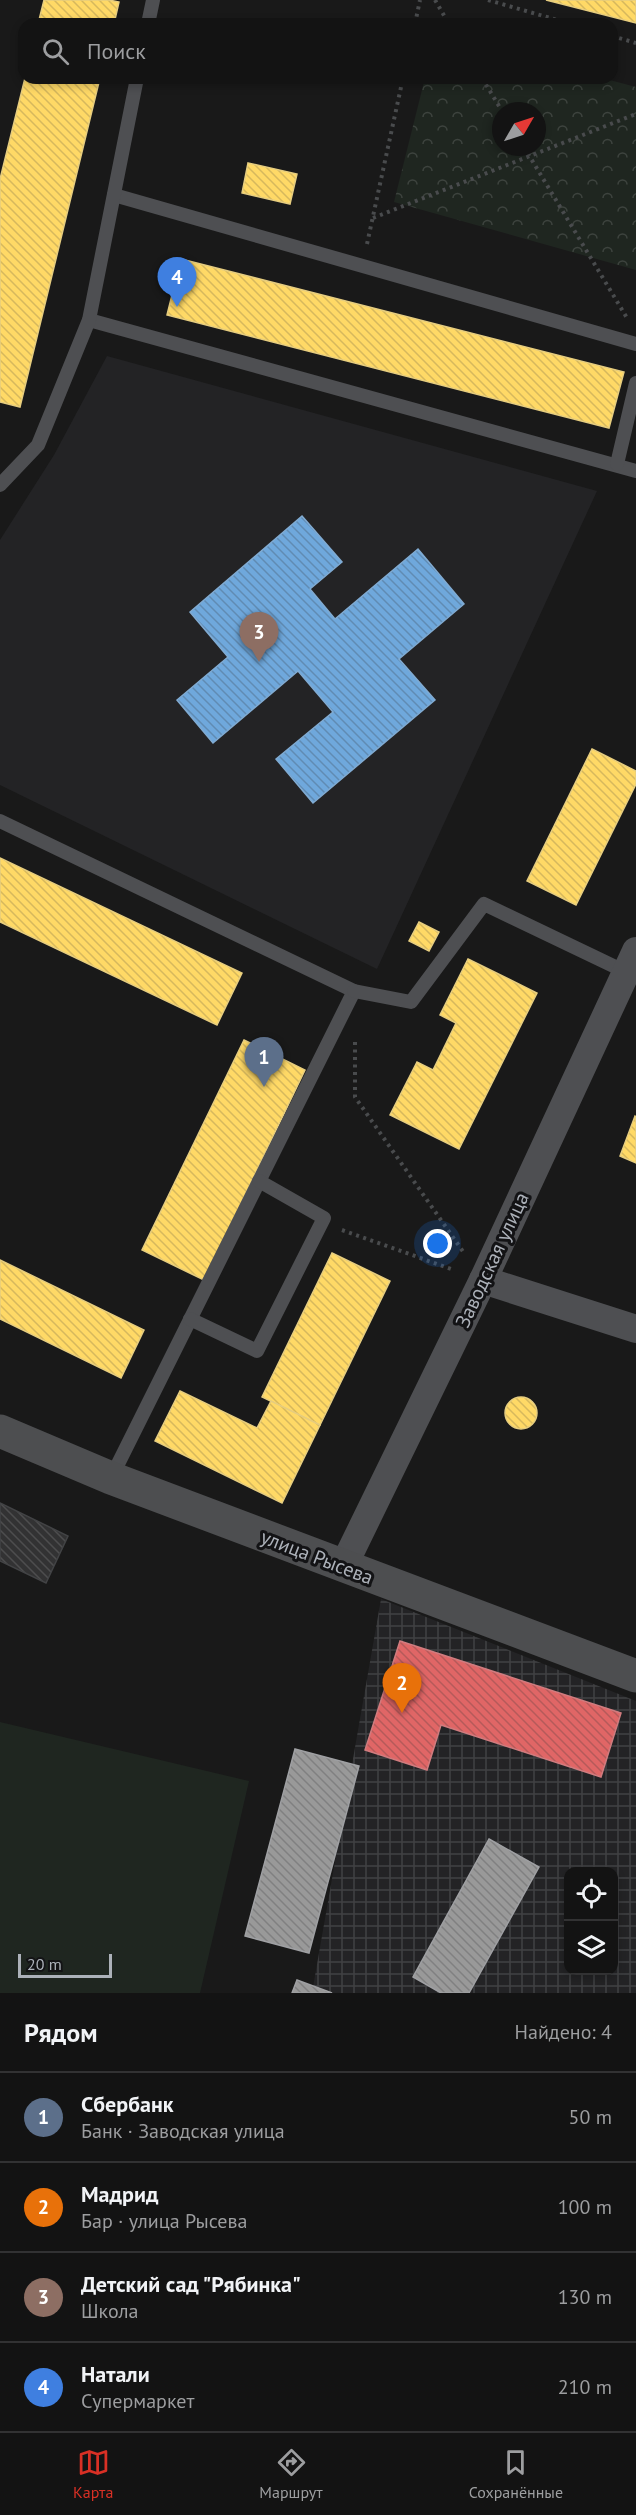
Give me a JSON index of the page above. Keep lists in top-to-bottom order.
{
  "streets": {
    "main road": ["улица Рысева"],
    "street": ["Заводская улица"]
  },
  "crossings": [
    ["Заводская улица", "улица Рысева"]
  ],
  "scale_bar": "20 m",
  "north": "top right",
  "page": {
    "search": "Поиск",
    "pins": [
      "4",
      "3",
      "1",
      "2"
    ],
    "scale": "20 m",
    "heading": ["Рядом", "Найдено: 4"],
    "list": [
      {
        "mark": "1",
        "name": "Сбербанк",
        "note": "Банк · Заводская улица",
        "value": "50 m"
      },
      {
        "mark": "2",
        "name": "Мадрид",
        "note": "Бар · улица Рысева",
        "value": "100 m"
      },
      {
        "mark": "3",
        "name": "Детский сад \"Рябинка\"",
        "note": "Школа",
        "value": "130 m"
      },
      {
        "mark": "4",
        "name": "Натали",
        "note": "Супермаркет",
        "value": "210 m"
      }
    ],
    "nav": ["Карта", "Маршрут", "Сохранённые"]
  }
}
